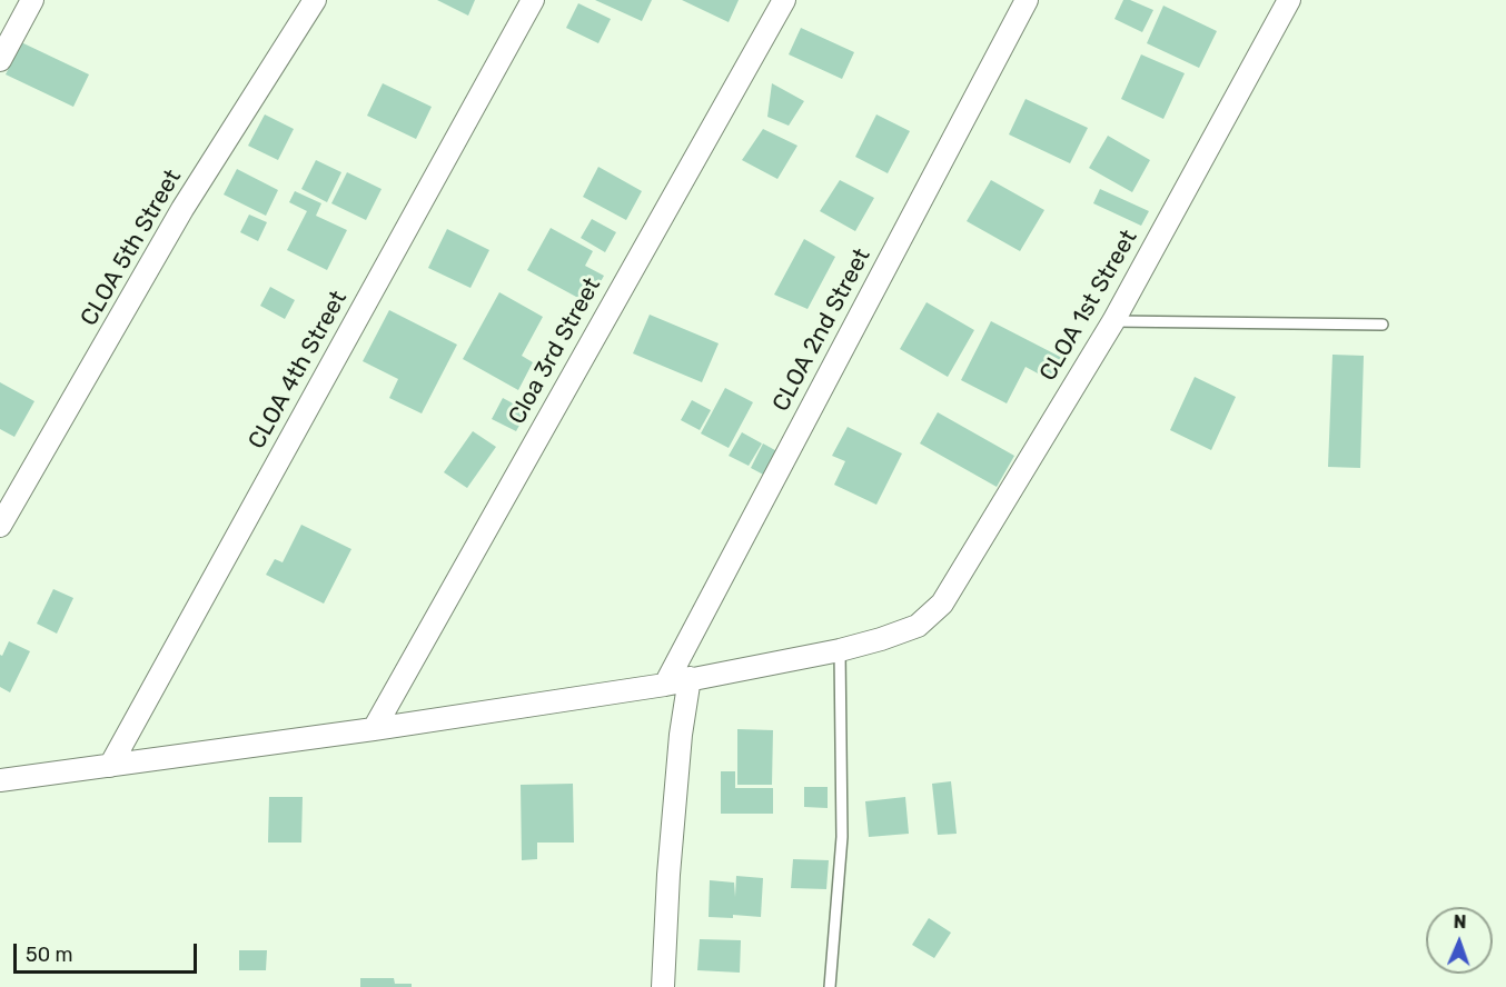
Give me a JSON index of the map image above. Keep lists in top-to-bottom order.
{
  "streets": {
    "street": [
      "CLOA 5th Street",
      "CLOA 1st Street",
      "CLOA 2nd Street",
      "Cloa 3rd Street",
      "CLOA 4th Street"
    ]
  },
  "crossings": [
    ["CLOA 1st Street", "CLOA 2nd Street"],
    ["CLOA 1st Street", "Cloa 3rd Street"],
    ["CLOA 1st Street", "CLOA 4th Street"]
  ],
  "scale_bar": "50 m",
  "north": "top"
}
